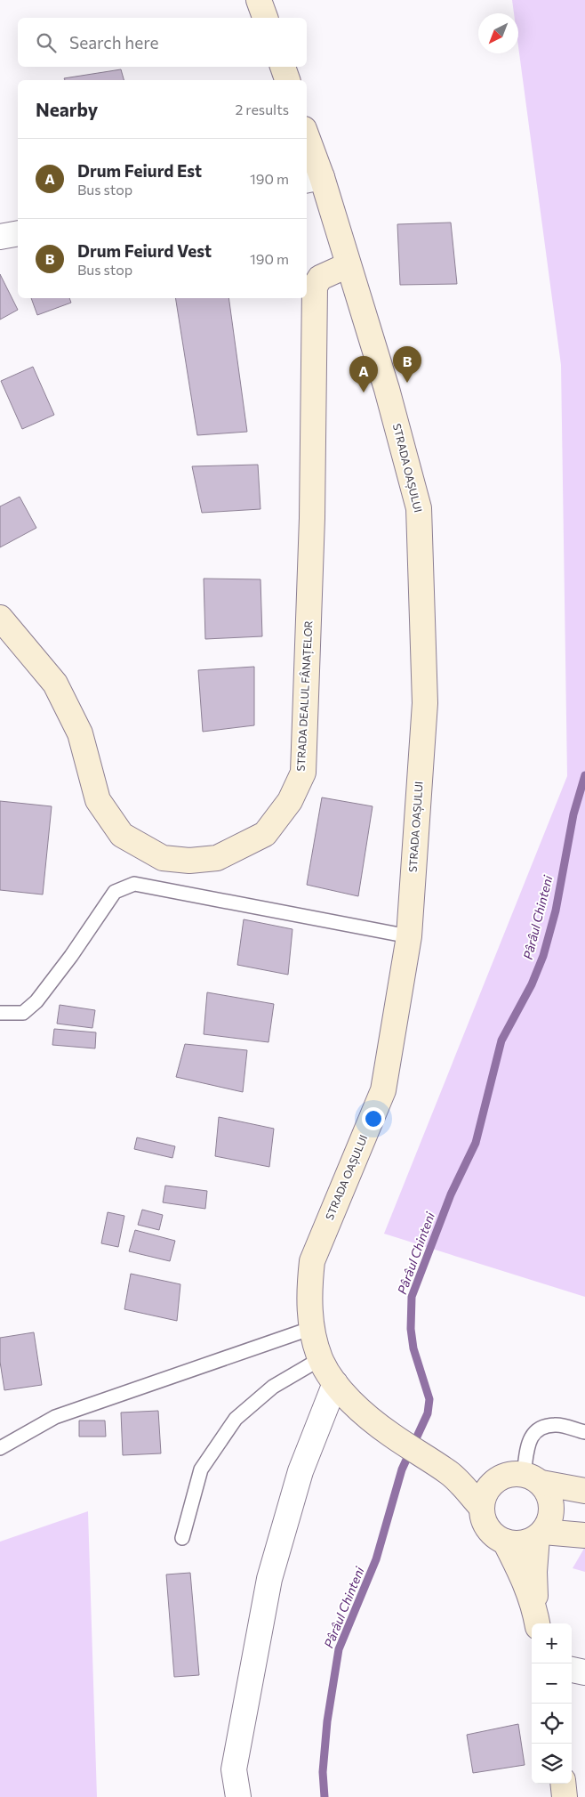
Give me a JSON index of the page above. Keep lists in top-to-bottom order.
{
  "streets": {
    "main road": ["STRADA OAȘULUI", "STRADA DEALUL FÂNAȚELOR"]
  },
  "crossings": [
    ["STRADA OAȘULUI", "STRADA DEALUL FÂNAȚELOR"]
  ],
  "water": ["Pârâul Chinteni"],
  "north": "bottom left",
  "page": {
    "search": "Search here",
    "heading": ["Nearby", "2 results"],
    "list": [
      {
        "mark": "A",
        "name": "Drum Feiurd Est",
        "note": "Bus stop",
        "value": "190 m"
      },
      {
        "mark": "B",
        "name": "Drum Feiurd Vest",
        "note": "Bus stop",
        "value": "190 m"
      }
    ],
    "pins": ["B", "A"],
    "map_buttons": ["+", "−"]
  }
}
